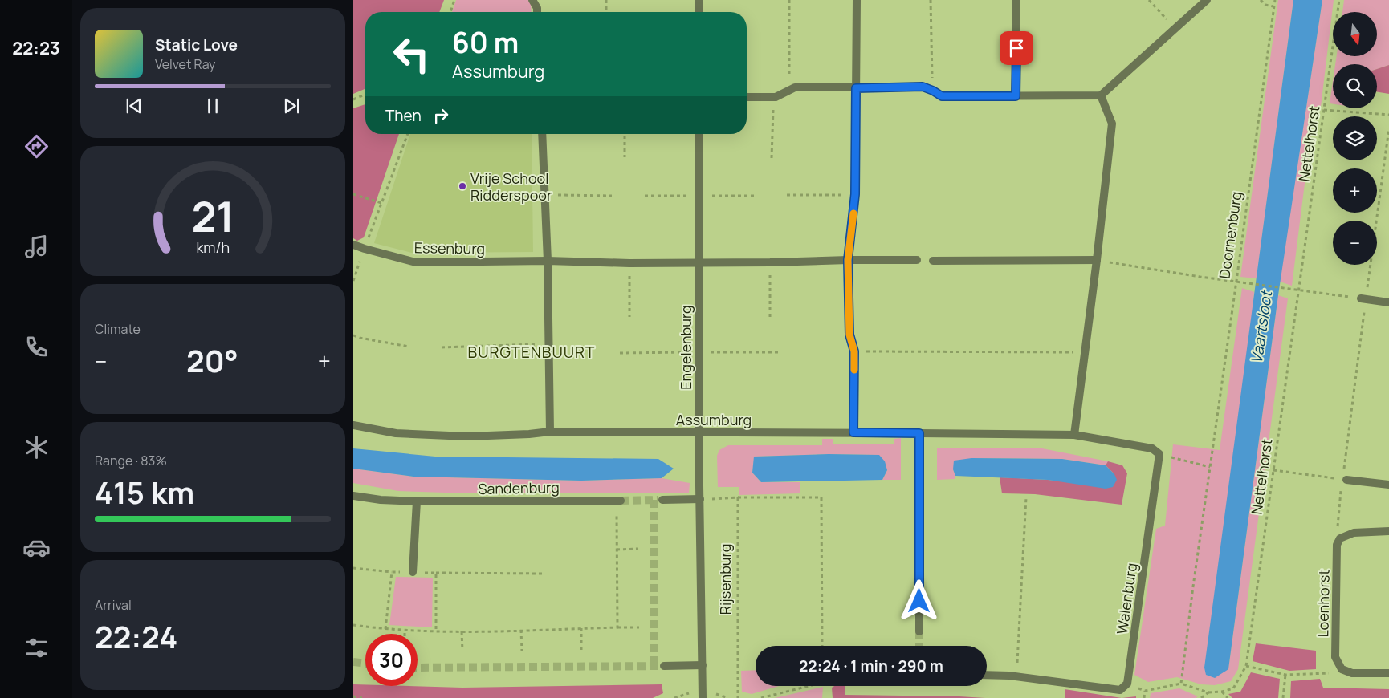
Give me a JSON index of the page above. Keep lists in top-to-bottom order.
{
  "streets": {
    "street": [
      "Essenburg",
      "Engelenburg",
      "Assumburg",
      "Sandenburg",
      "Rijsenburg",
      "Walenburg",
      "Loenhorst"
    ],
    "path": ["Nettelhorst", "Doornenburg"]
  },
  "crossings": [
    ["Nettelhorst", "Doornenburg"],
    ["Engelenburg", "Assumburg"],
    ["Engelenburg", "Rijsenburg"],
    ["Assumburg", "Rijsenburg"]
  ],
  "districts": ["BURGTENBUURT"],
  "water": ["Vaartsloot"],
  "places": ["Vrije School Ridderspoor"],
  "north": "bottom",
  "page": {
    "tabs": "22:23",
    "map_buttons": ["+", "−"],
    "turn": ["60 m", "Assumburg"],
    "song": ["Static Love", "Velvet Ray"],
    "then": "Then",
    "tile": [
      "Climate",
      ["Range · 83%", "415 km"],
      ["Arrival", "22:24"]
    ],
    "heat": ["−", "20°", "+"],
    "limit": "30",
    "trip": "22:24 · 1 min · 290 m",
    "gauge": ["21", "km/h"]
  }
}
